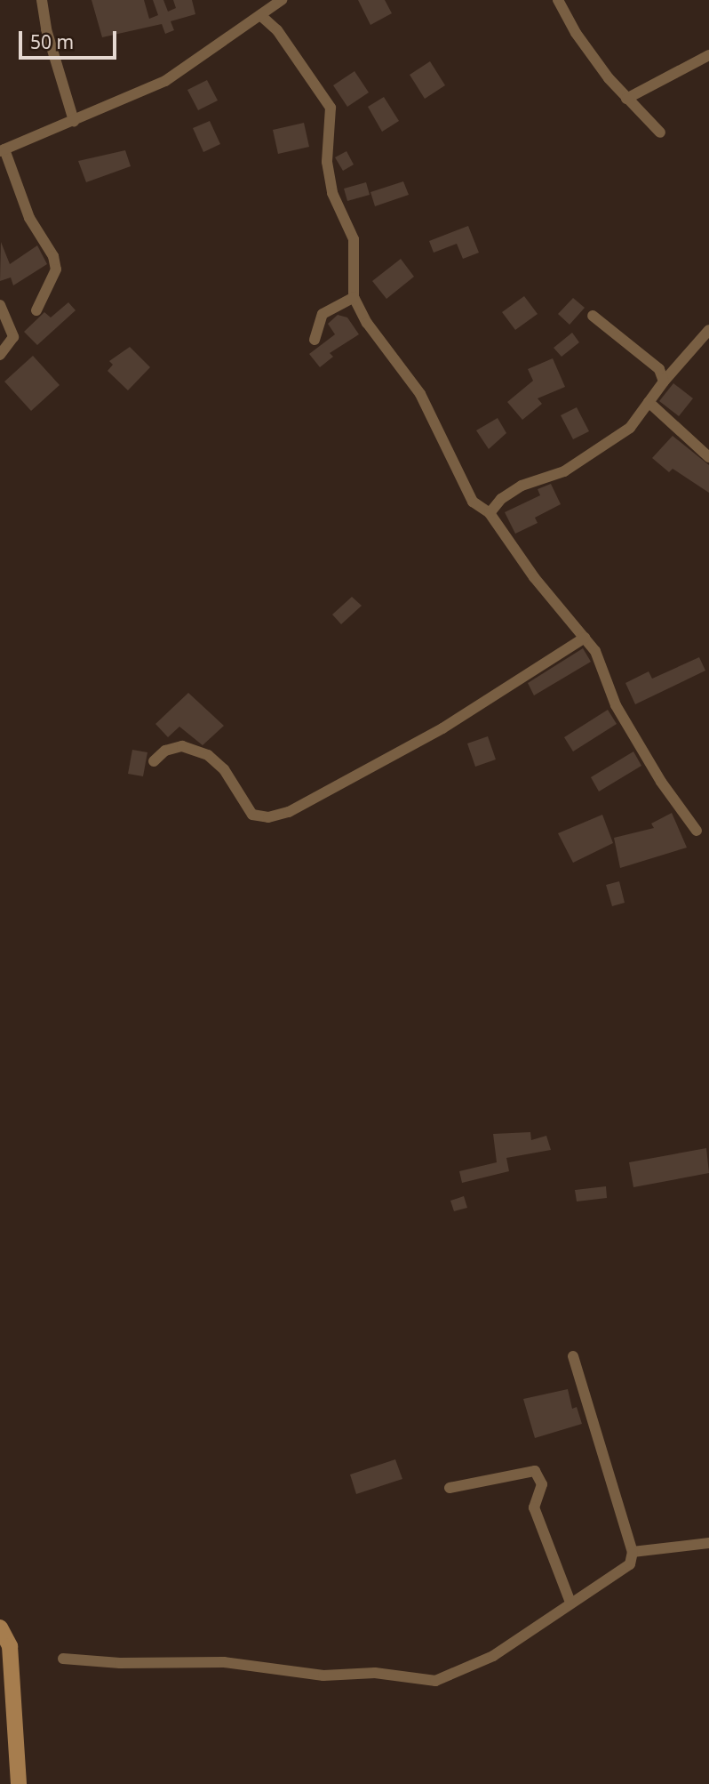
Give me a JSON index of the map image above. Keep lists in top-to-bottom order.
{
  "scale_bar": "50 m"
}
